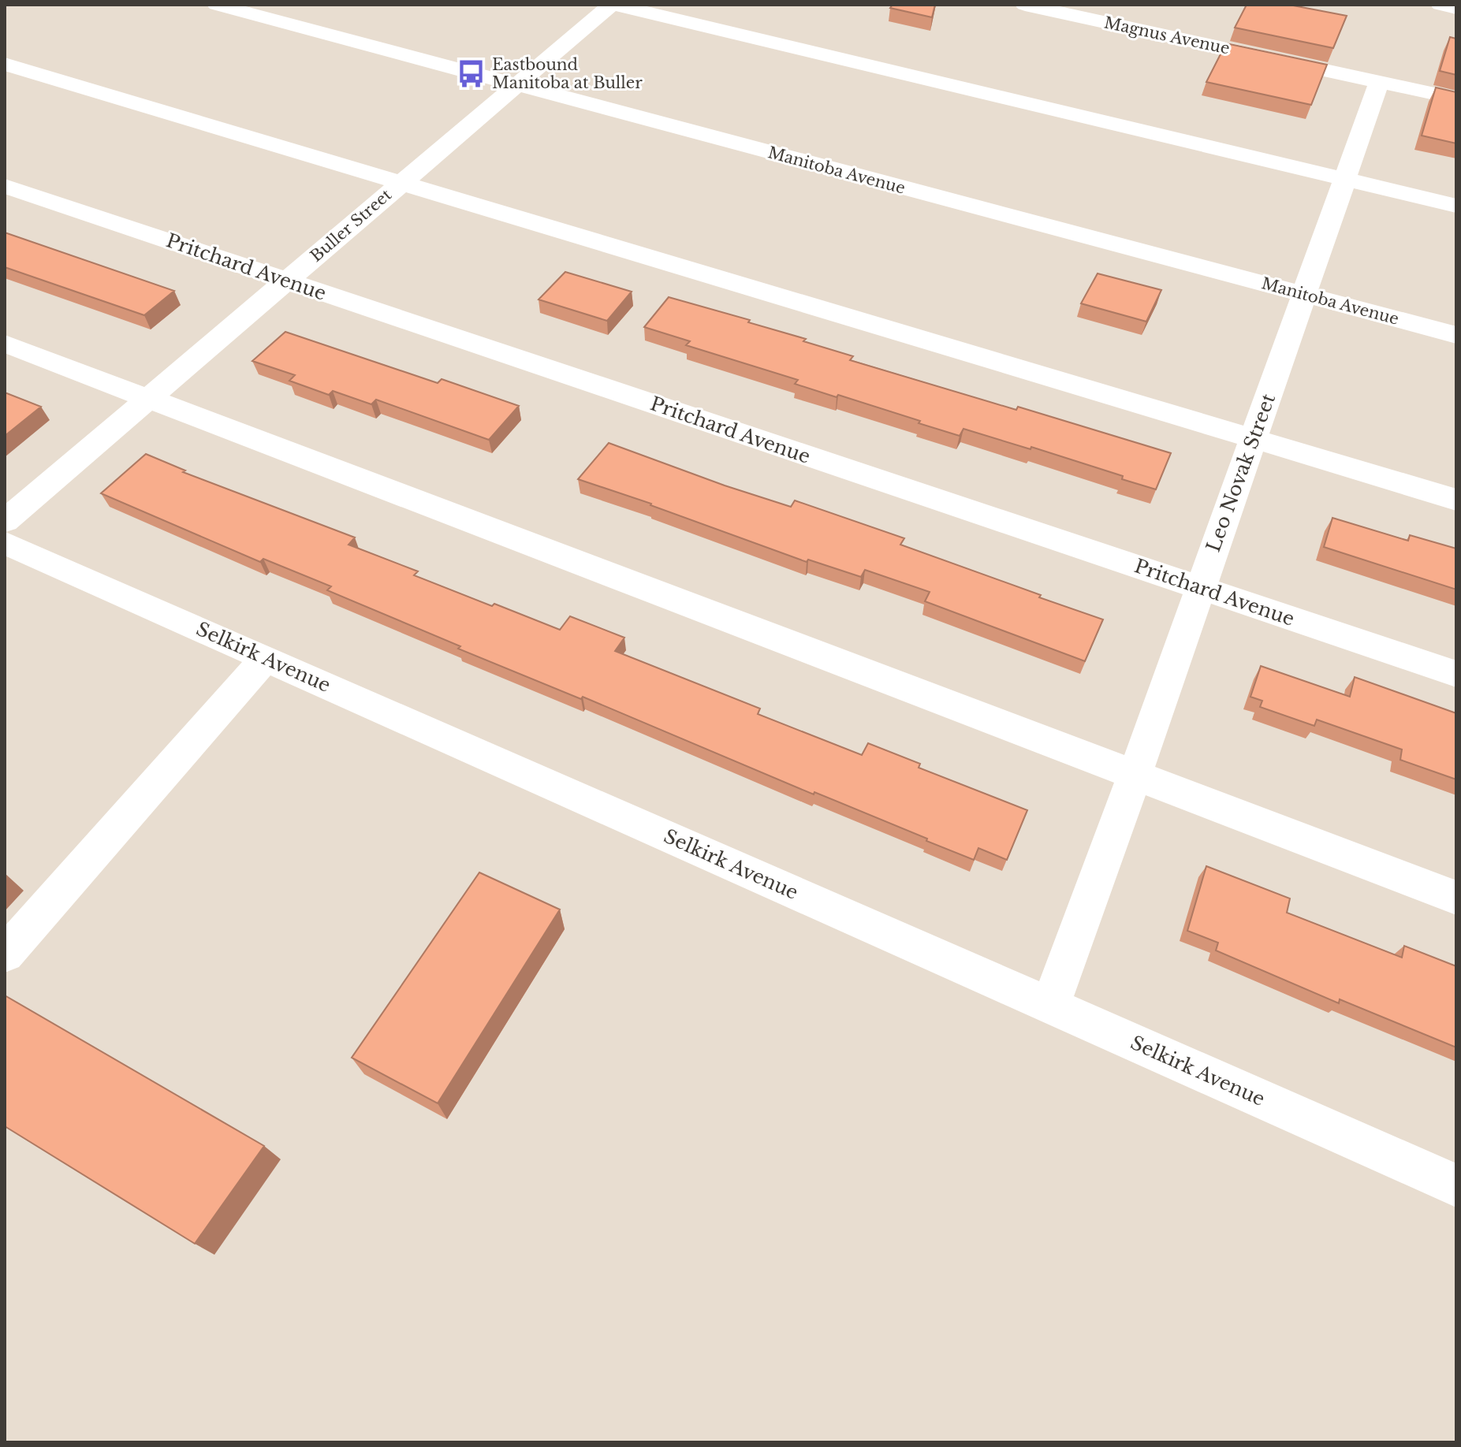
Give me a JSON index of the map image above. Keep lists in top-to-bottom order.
{
  "streets": {
    "street": [
      "Magnus Avenue",
      "Manitoba Avenue",
      "Buller Street",
      "Pritchard Avenue",
      "Leo Novak Street",
      "Selkirk Avenue"
    ]
  },
  "crossings": [
    ["Magnus Avenue", "Leo Novak Street"],
    ["Manitoba Avenue", "Buller Street"],
    ["Manitoba Avenue", "Leo Novak Street"],
    ["Buller Street", "Pritchard Avenue"],
    ["Pritchard Avenue", "Leo Novak Street"],
    ["Leo Novak Street", "Selkirk Avenue"]
  ],
  "places": {
    "bus stop": ["Eastbound Manitoba at Buller"]
  }
}
